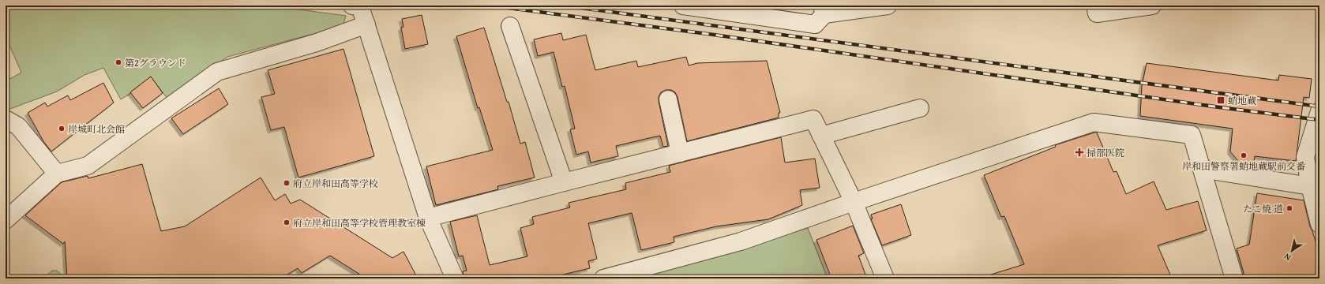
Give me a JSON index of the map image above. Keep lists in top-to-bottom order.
{
  "places": {
    "other": [
      "第2グラウンド",
      "岸城町北会館",
      "岸和田警察署蛸地蔵駅前交番",
      "府立岸和田高等学校",
      "たこ焼 道",
      "府立岸和田高等学校管理教室棟"
    ],
    "transit": ["蛸地蔵"],
    "health": ["掃部医院"]
  },
  "north": "bottom left"
}
